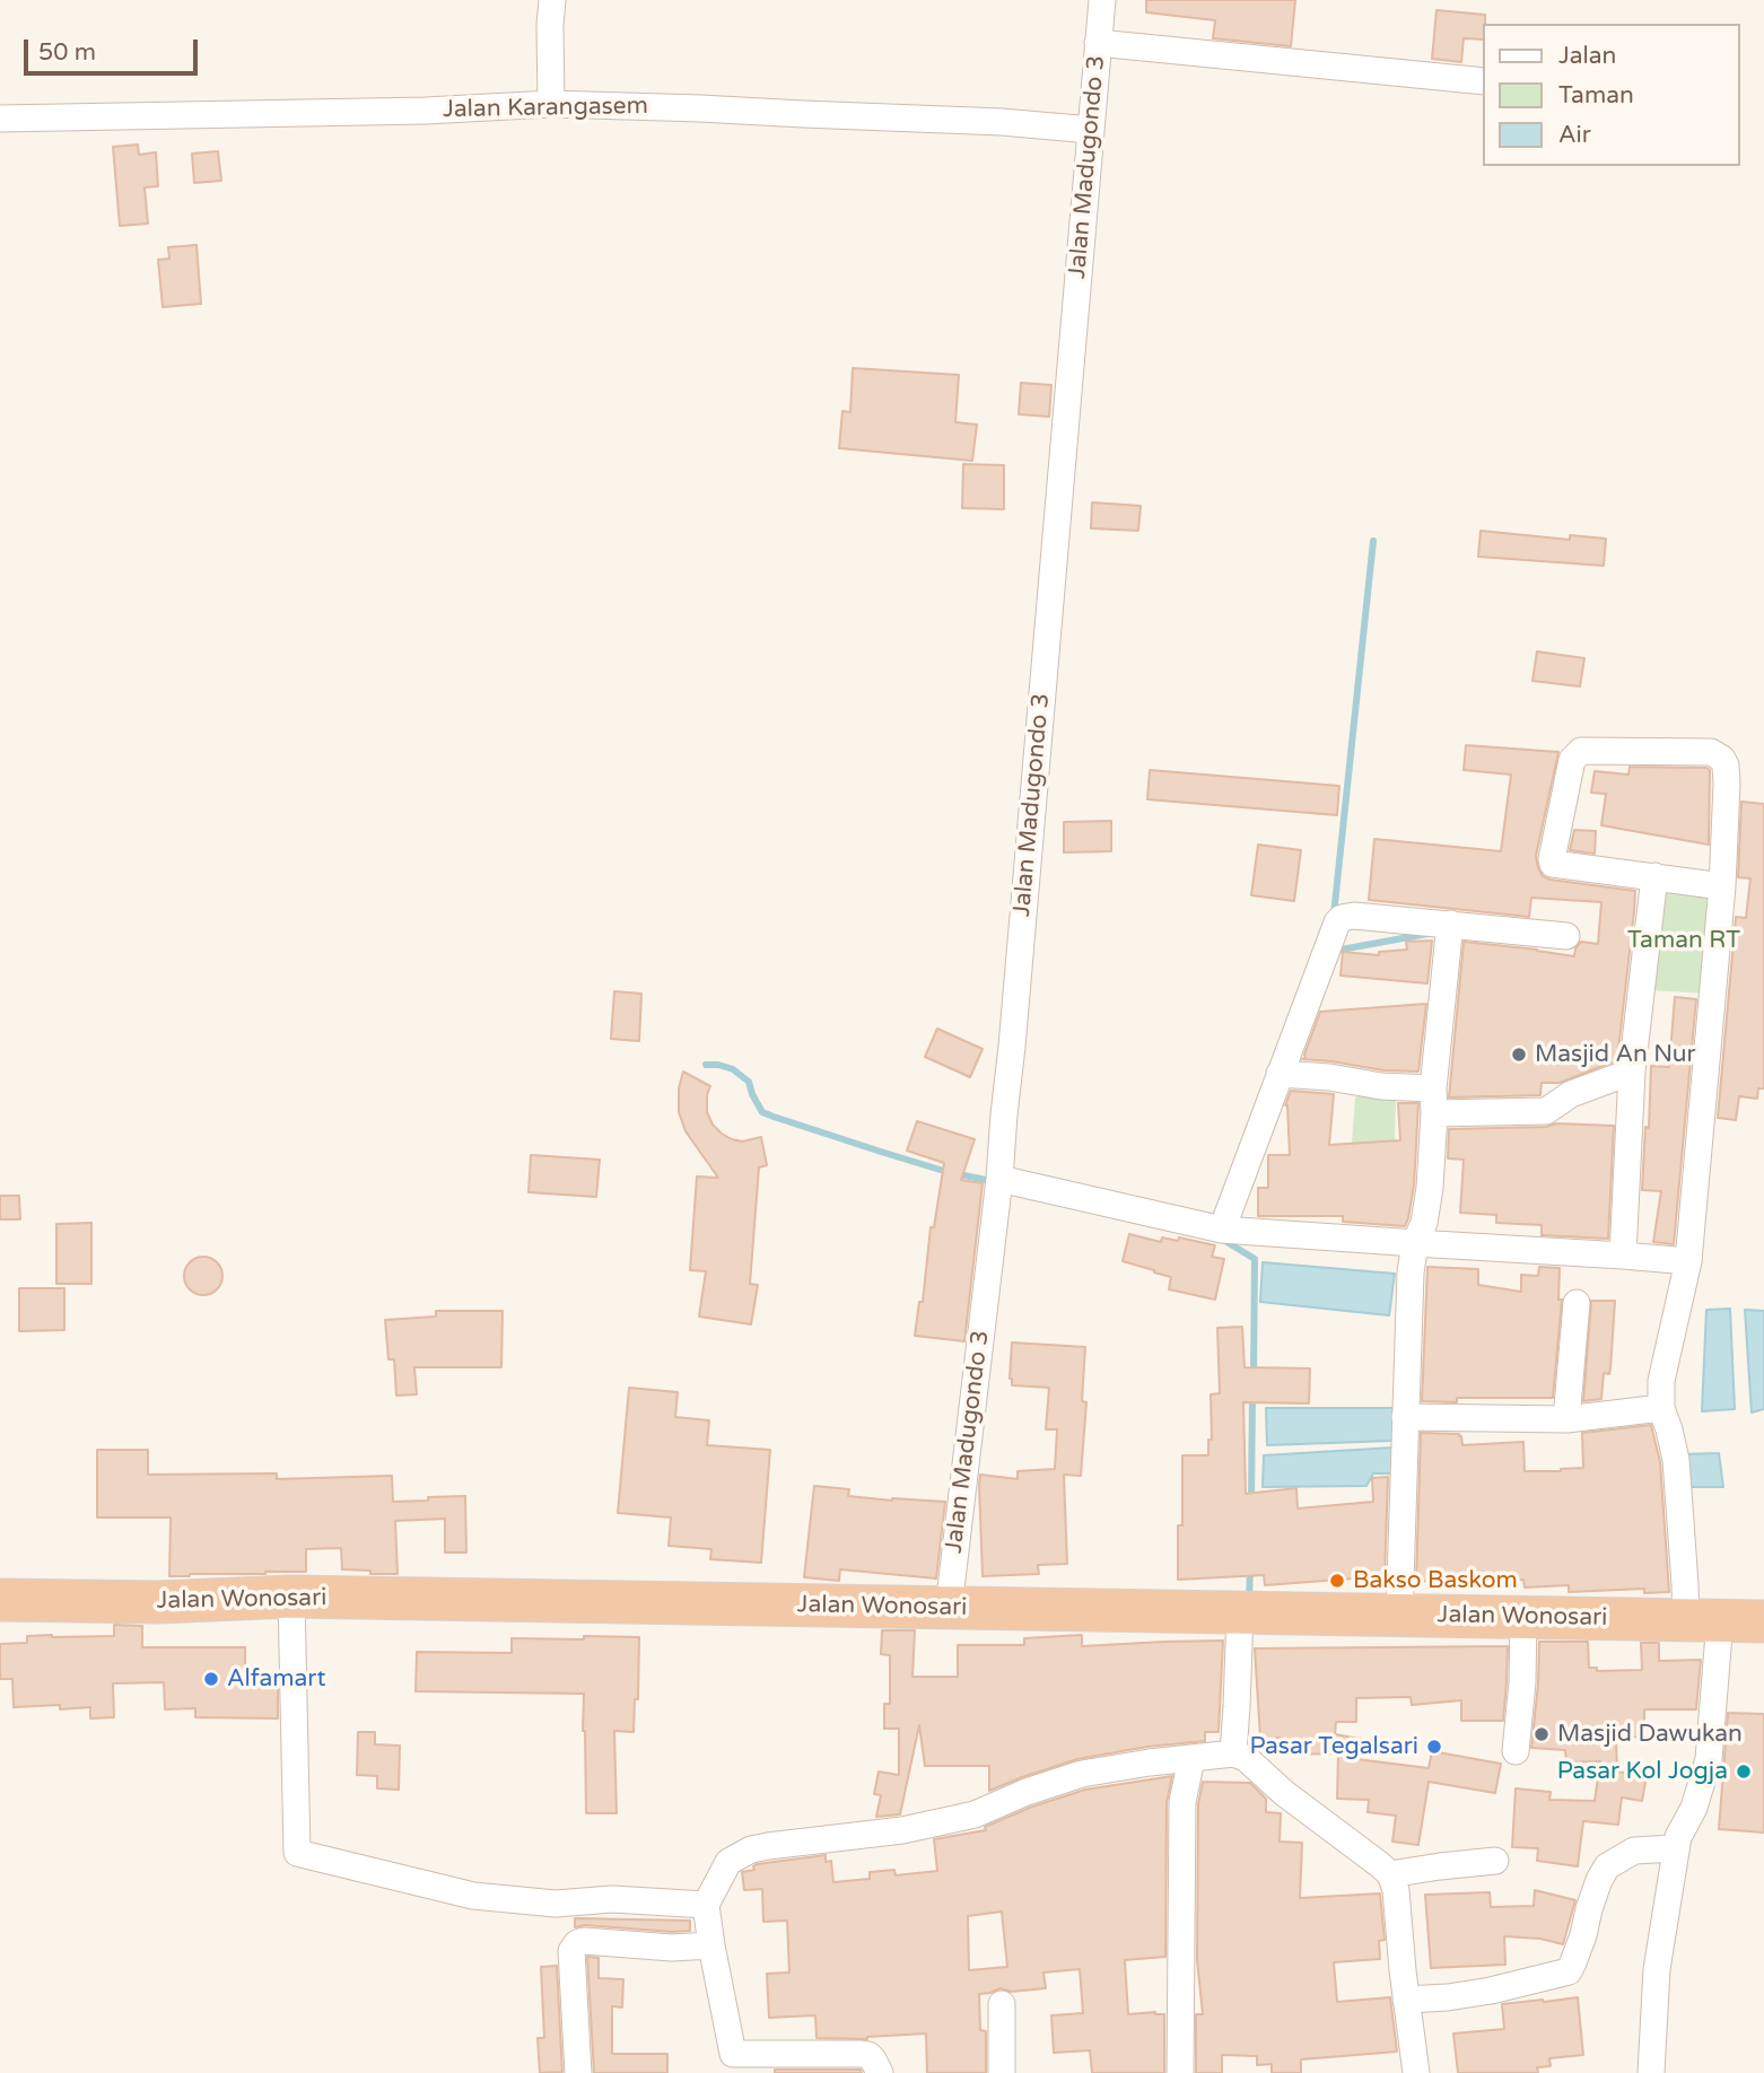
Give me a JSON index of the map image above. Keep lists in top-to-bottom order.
{
  "streets": {
    "highway": ["Jalan Wonosari"],
    "street": ["Jalan Karangasem", "Jalan Madugondo 3"]
  },
  "crossings": [
    ["Jalan Karangasem", "Jalan Madugondo 3"],
    ["Jalan Madugondo 3", "Jalan Wonosari"]
  ],
  "parks": ["Taman RT"],
  "places": [
    "Masjid An Nur",
    "Bakso Baskom",
    "Alfamart",
    "Masjid Dawukan",
    "Pasar Tegalsari",
    "Pasar Kol Jogja"
  ],
  "legend": ["Jalan", "Taman", "Air"],
  "scale_bar": "50 m"
}
